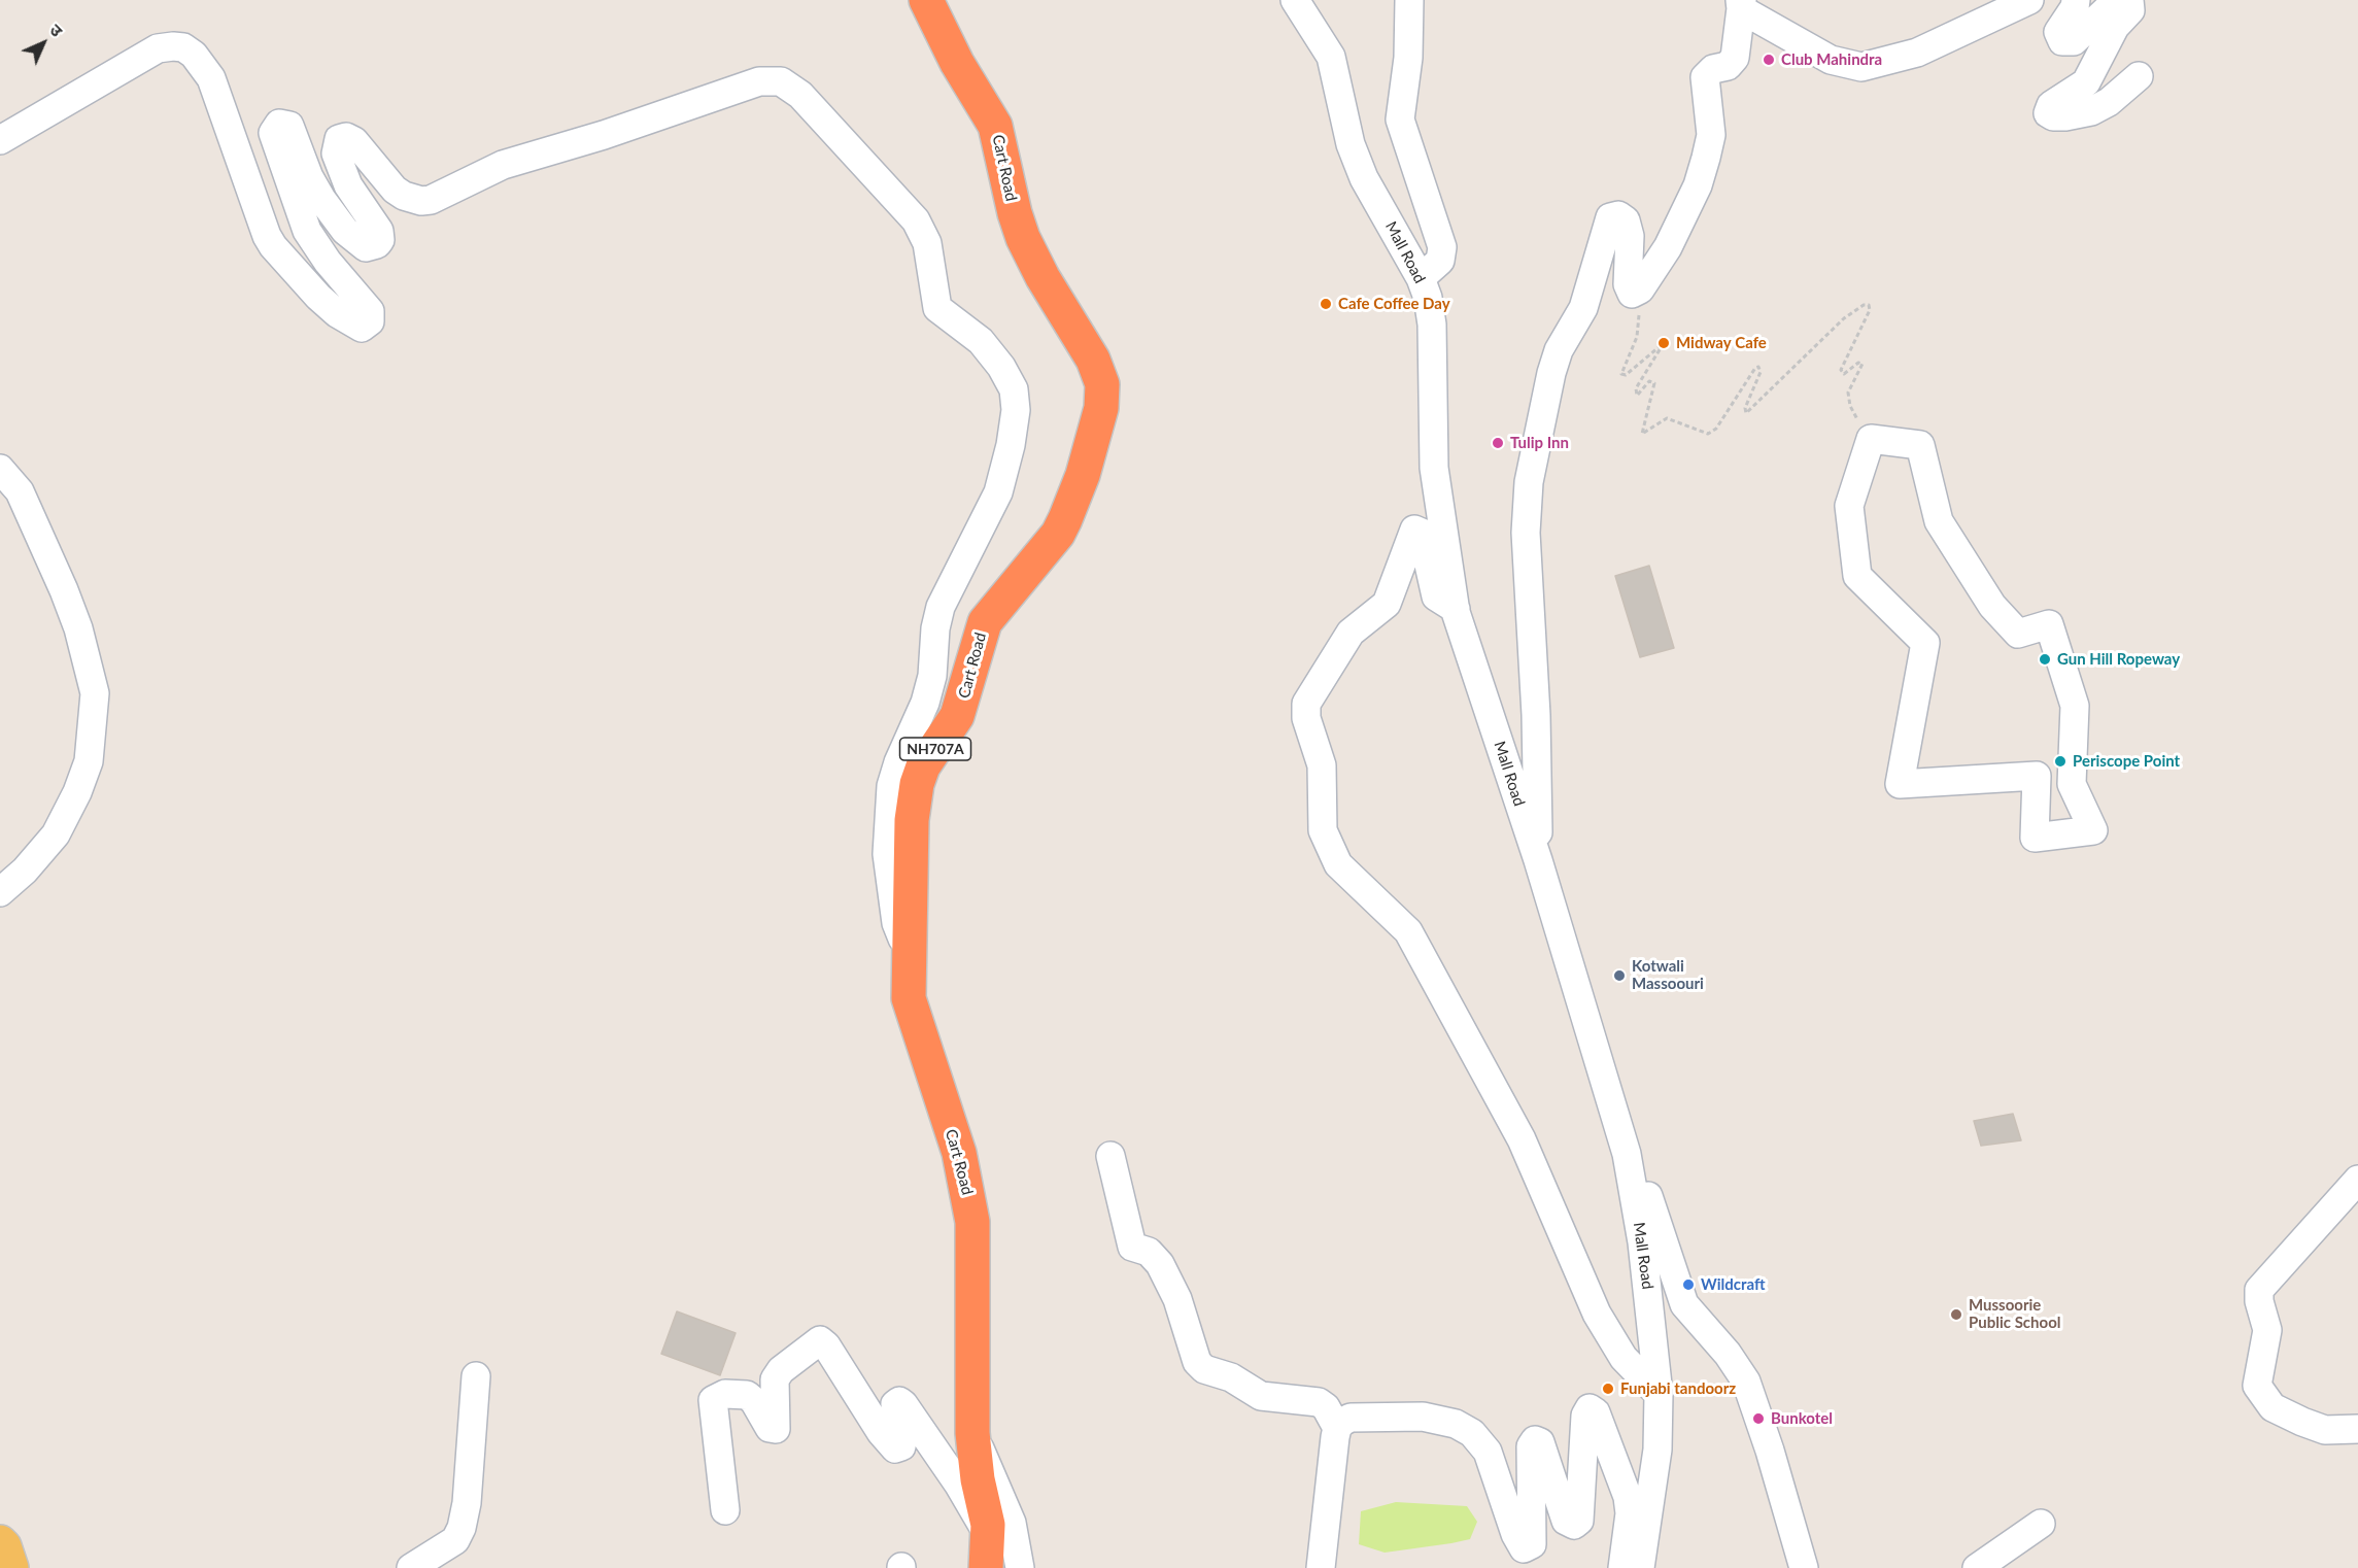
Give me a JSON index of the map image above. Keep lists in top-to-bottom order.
{
  "streets": {
    "highway": ["Cart Road", "NH707A"],
    "street": ["Mall Road"]
  },
  "places": [
    "Club Mahindra",
    "Cafe Coffee Day",
    "Midway Cafe",
    "Tulip Inn",
    "Gun Hill Ropeway",
    "Periscope Point",
    "Kotwali Massoouri",
    "Wildcraft",
    "Mussoorie Public School",
    "Funjabi tandoorz",
    "Bunkotel"
  ],
  "north": "top right"
}
